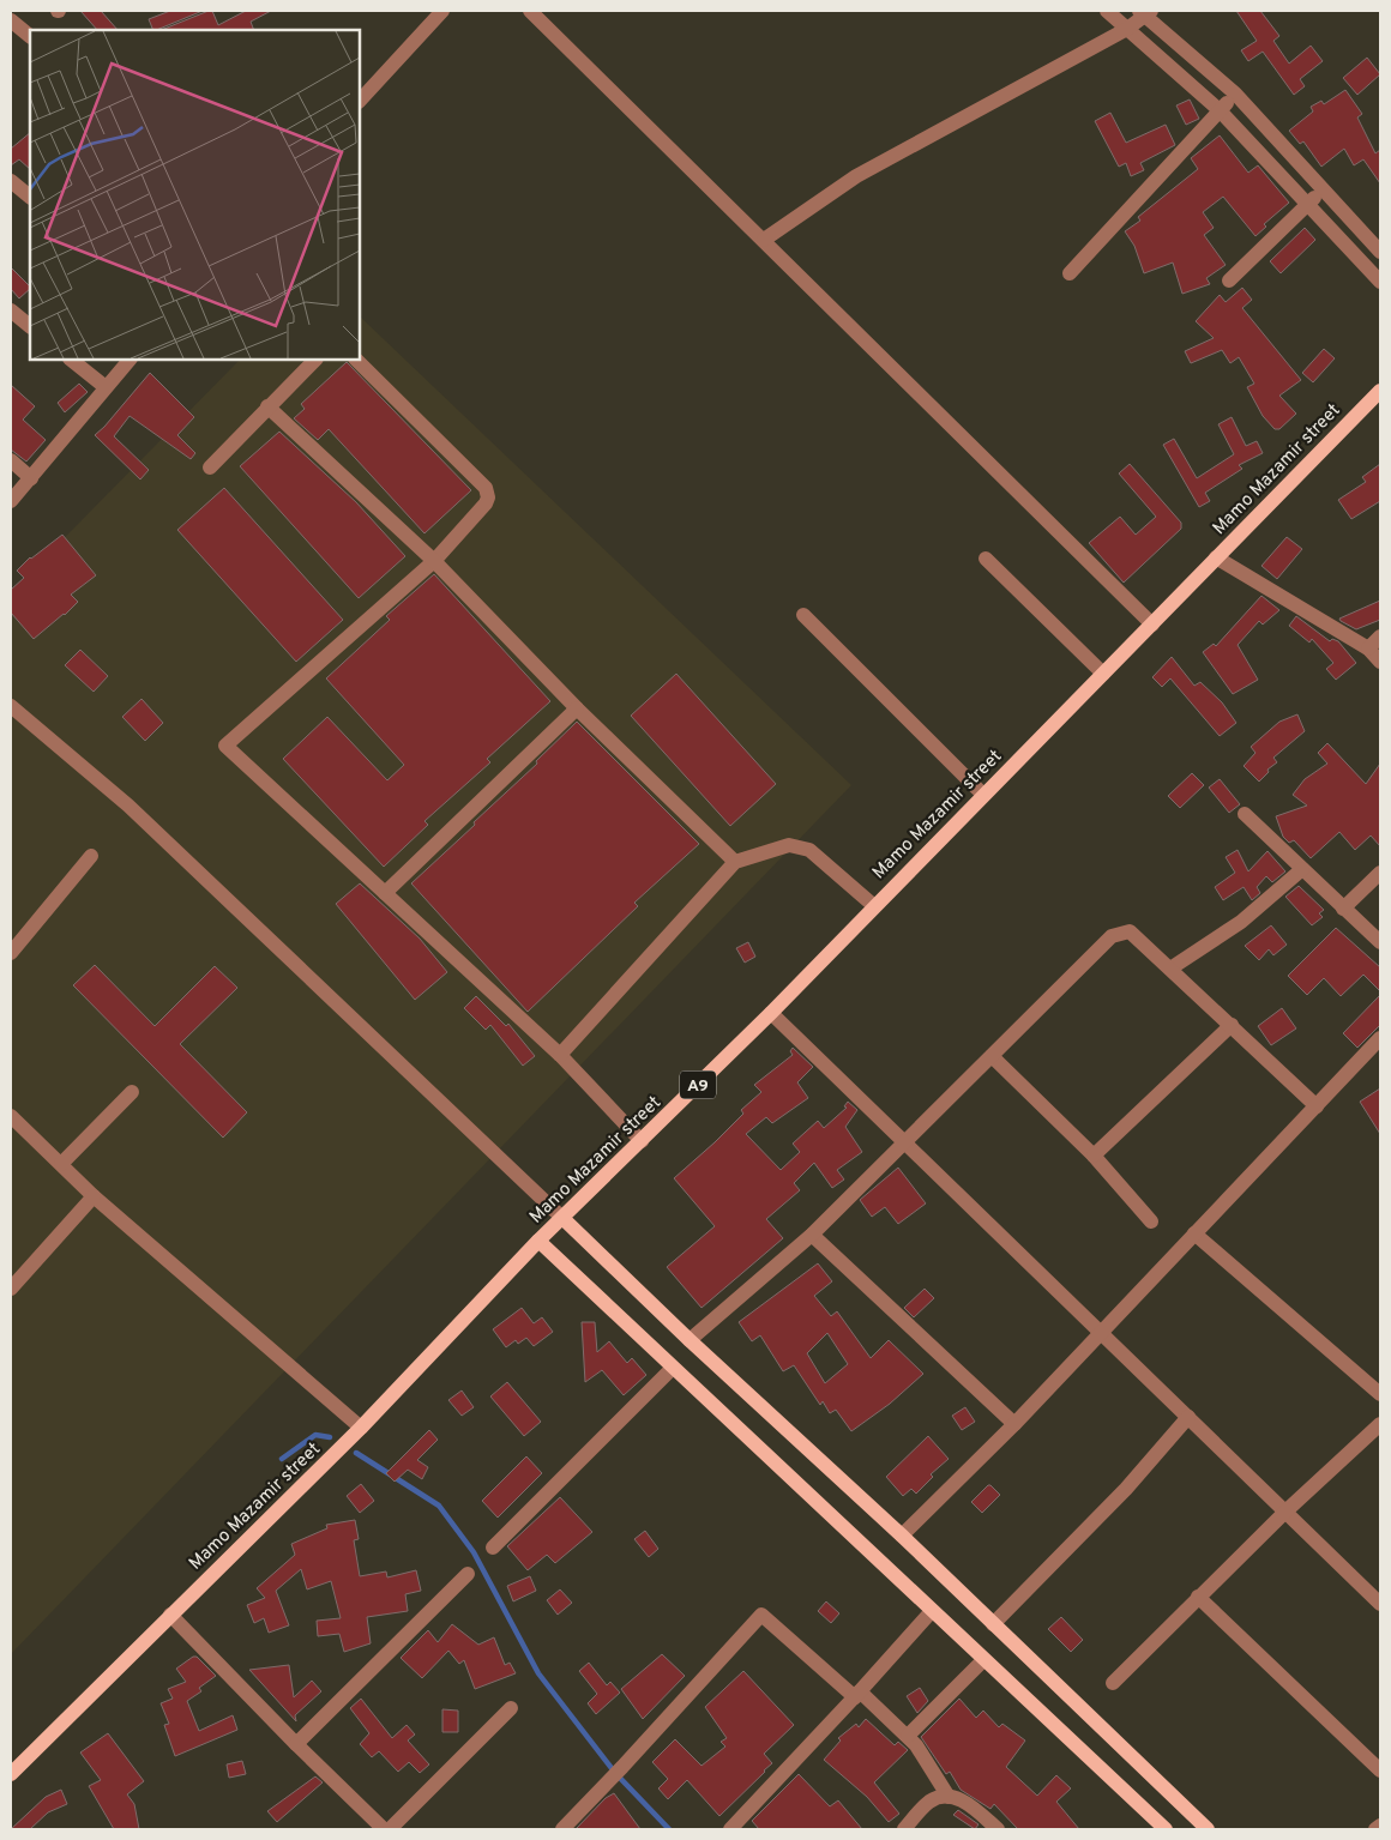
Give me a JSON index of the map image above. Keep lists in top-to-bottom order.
{
  "streets": {
    "main road": ["Mamo Mazamir street", "A9"]
  }
}
